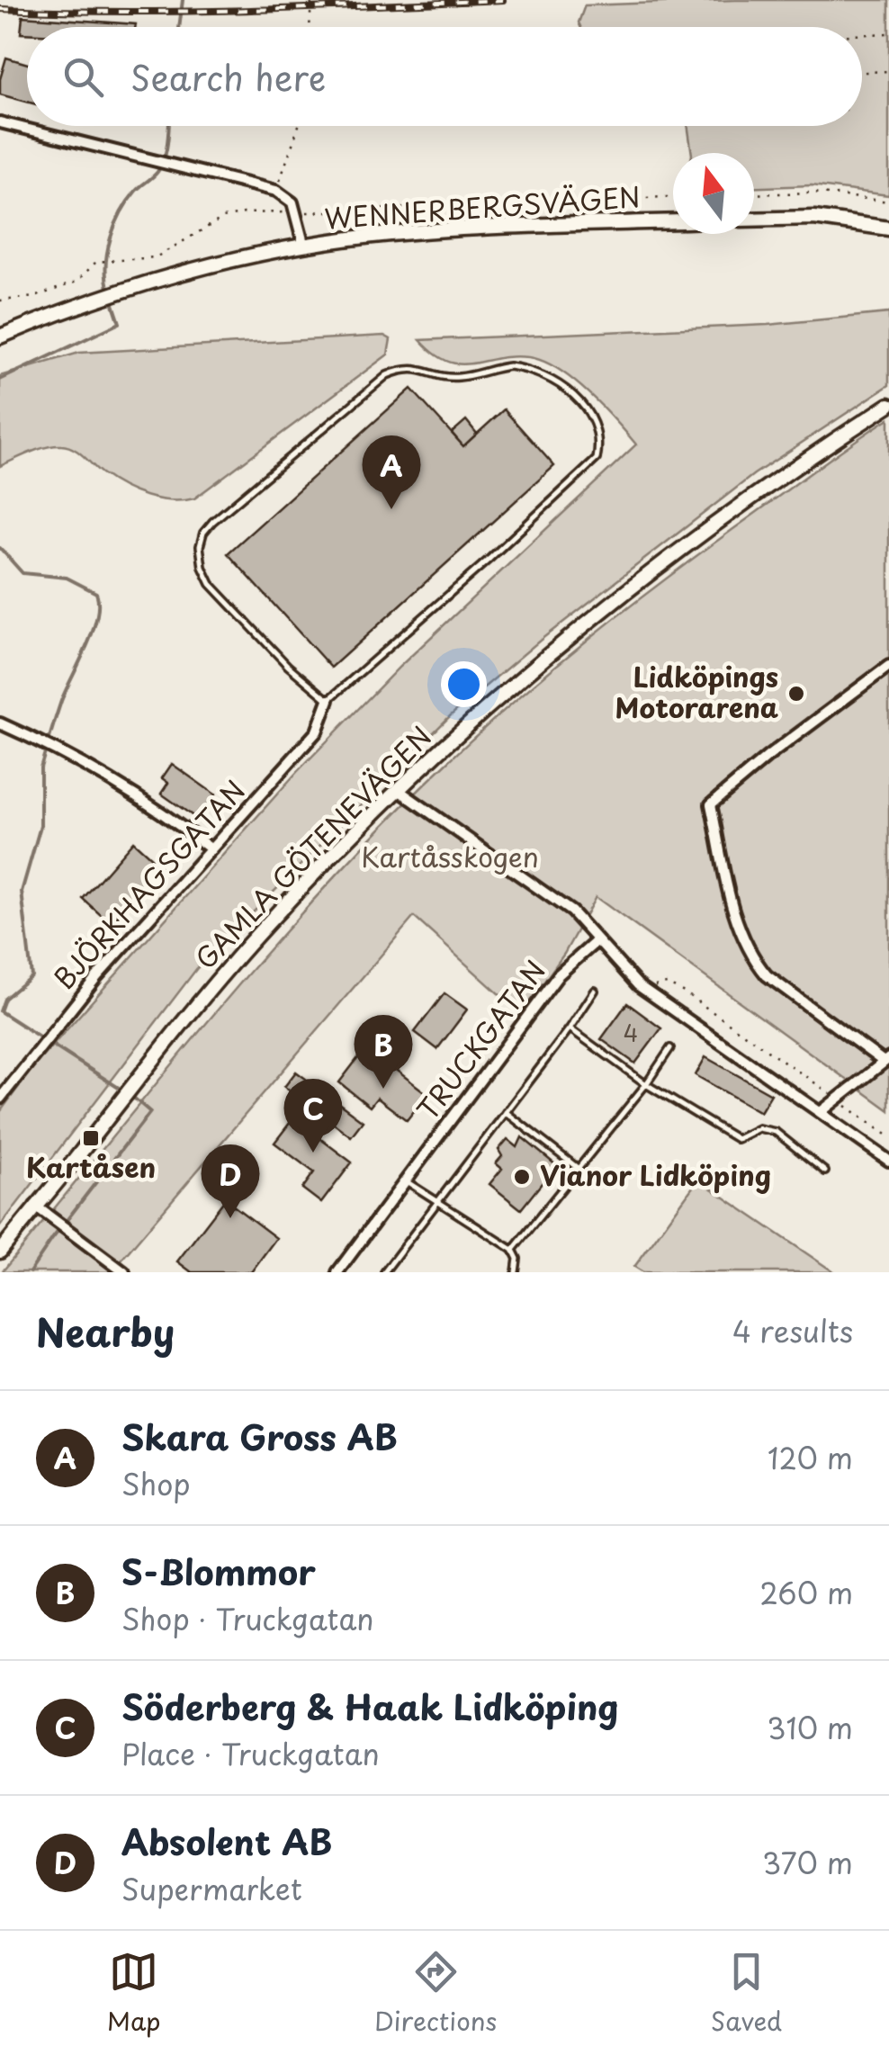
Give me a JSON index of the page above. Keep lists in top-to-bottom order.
{
  "streets": {
    "street": [
      "WENNERBERGSVÄGEN",
      "GAMLA GÖTENEVÄGEN",
      "BJÖRKHAGSGATAN",
      "TRUCKGATAN"
    ]
  },
  "parks": ["Kartåsskogen"],
  "places": {
    "other": ["Lidköpings Motorarena", "Vianor Lidköping"],
    "transit": ["Kartåsen"]
  },
  "house_numbers": ["4"],
  "north": "top",
  "page": {
    "search": "Search here",
    "pins": [
      "A",
      "B",
      "C",
      "D"
    ],
    "heading": ["Nearby", "4 results"],
    "list": [
      {
        "mark": "A",
        "name": "Skara Gross AB",
        "note": "Shop",
        "value": "120 m"
      },
      {
        "mark": "B",
        "name": "S-Blommor",
        "note": "Shop · Truckgatan",
        "value": "260 m"
      },
      {
        "mark": "C",
        "name": "Söderberg & Haak Lidköping",
        "note": "Place · Truckgatan",
        "value": "310 m"
      },
      {
        "mark": "D",
        "name": "Absolent AB",
        "note": "Supermarket",
        "value": "370 m"
      }
    ],
    "nav": ["Map", "Directions", "Saved"]
  }
}
